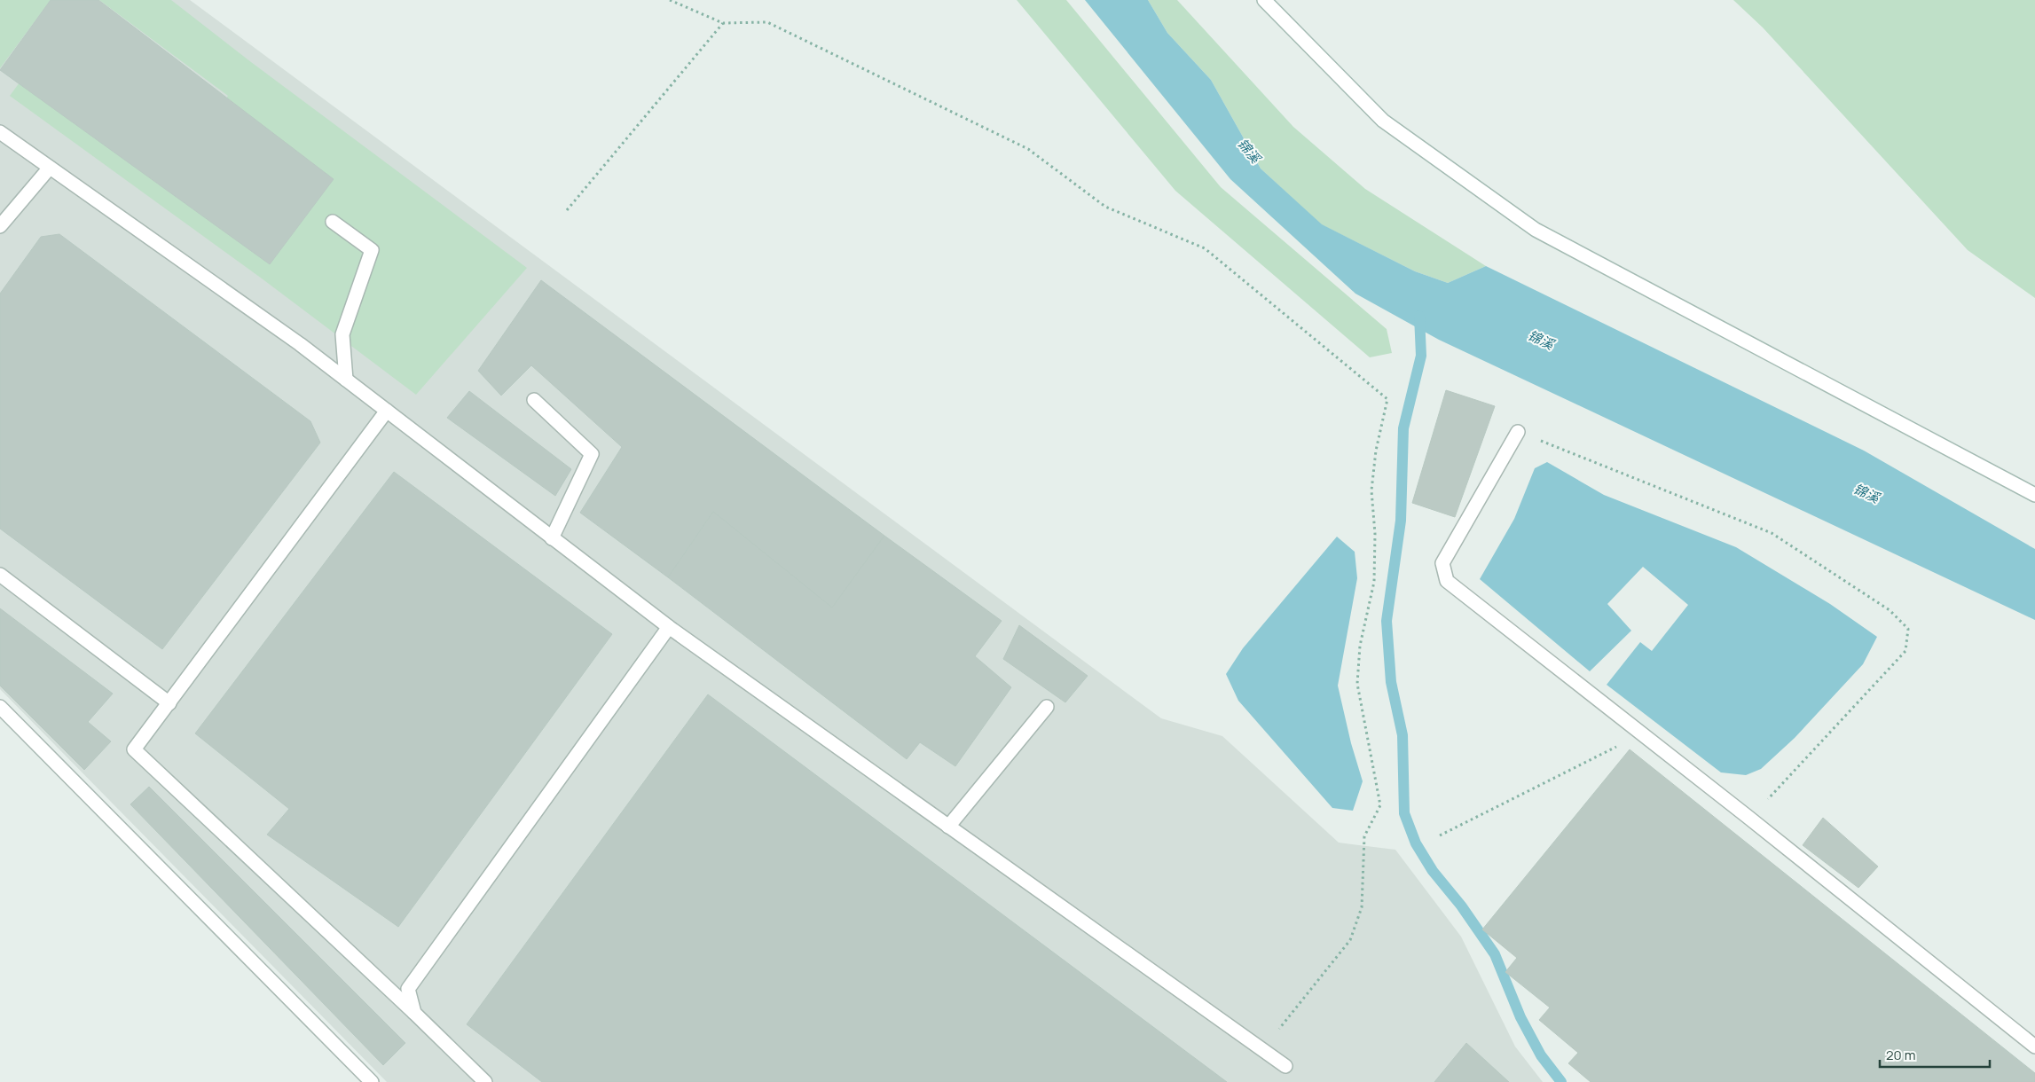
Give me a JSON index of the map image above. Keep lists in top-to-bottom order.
{
  "water": ["锦溪"],
  "scale_bar": "20 m"
}
